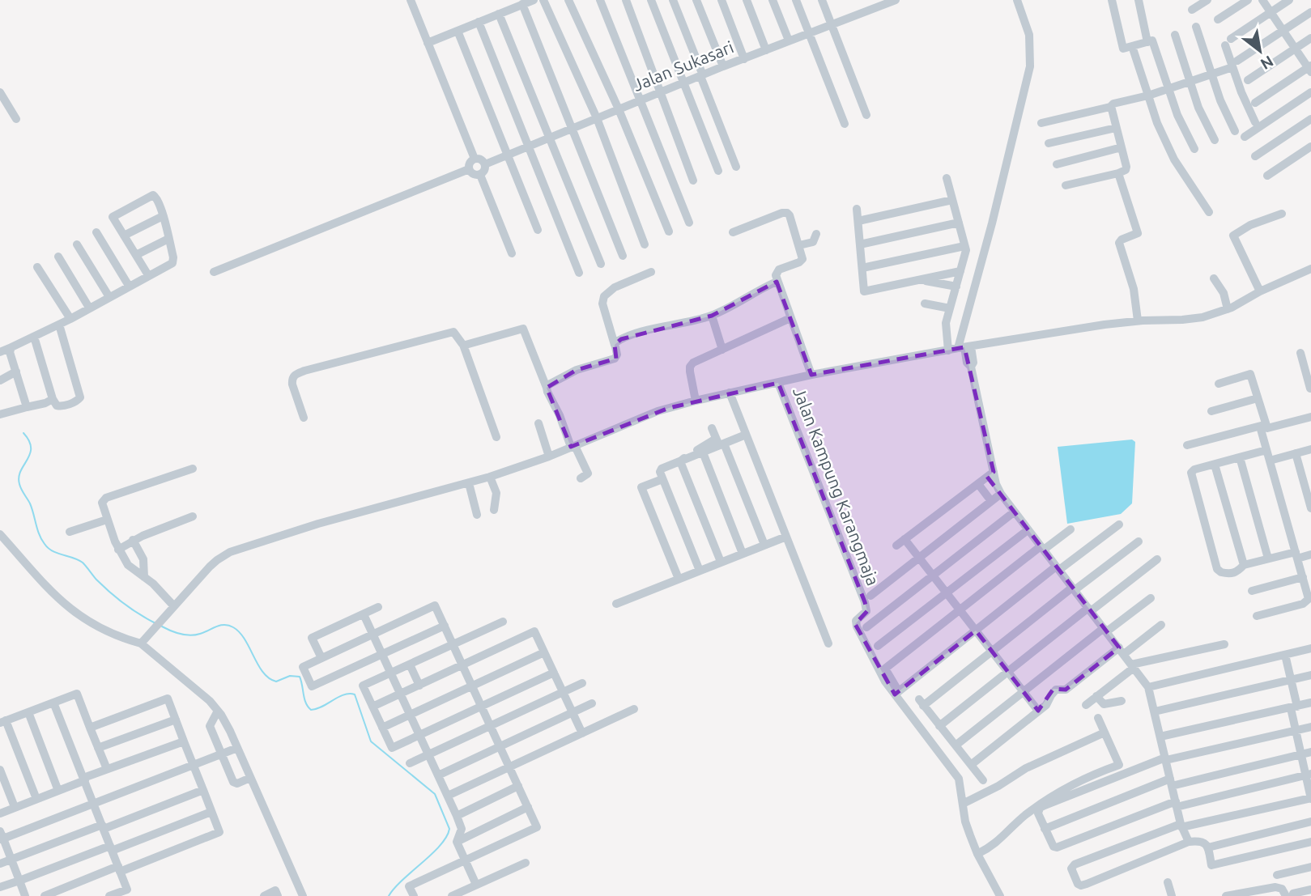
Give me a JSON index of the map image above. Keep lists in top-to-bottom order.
{
  "streets": {
    "street": ["Jalan Sukasari", "Jalan Kampung Karangmaja"]
  },
  "north": "bottom right"
}
